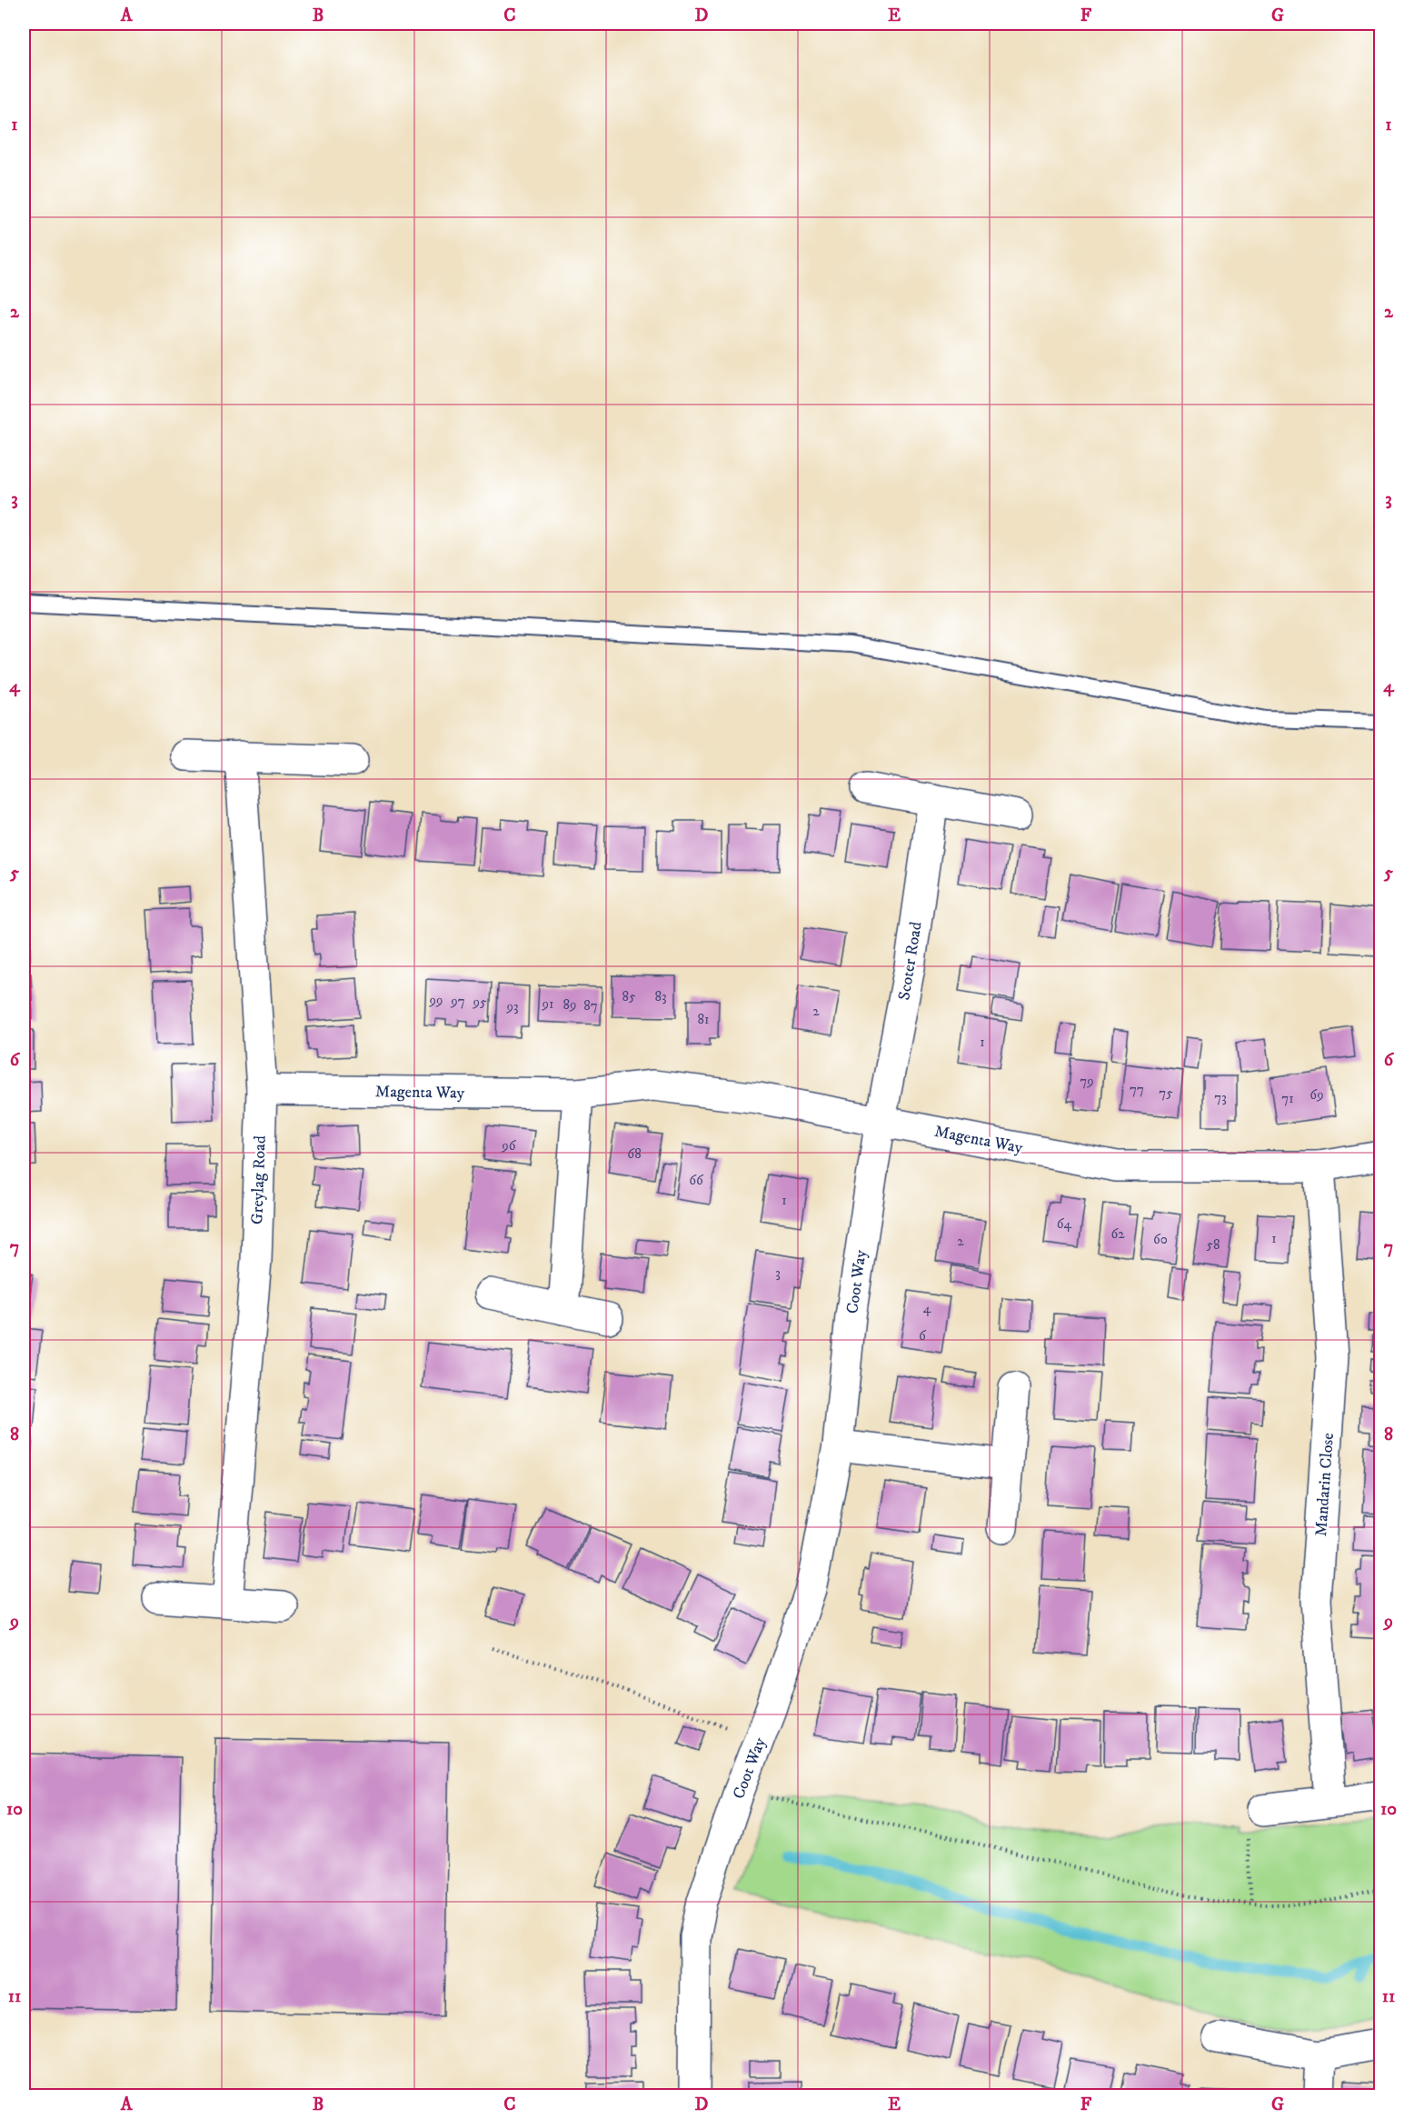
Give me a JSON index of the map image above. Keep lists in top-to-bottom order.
{
  "streets": {
    "street": [
      "Scoter Road",
      "Magenta Way",
      "Greylag Road",
      "Coot Way",
      "Mandarin Close"
    ]
  },
  "crossings": [
    ["Scoter Road", "Magenta Way"],
    ["Scoter Road", "Coot Way"],
    ["Magenta Way", "Greylag Road"],
    ["Magenta Way", "Coot Way"],
    ["Magenta Way", "Mandarin Close"]
  ],
  "house_numbers": [
    "85",
    "83",
    "99",
    "97",
    "95",
    "91",
    "89",
    "87",
    "93",
    "2",
    "81",
    "1",
    "79",
    "77",
    "75",
    "69",
    "73",
    "71",
    "96",
    "68",
    "66",
    "1",
    "64",
    "62",
    "1",
    "60",
    "2",
    "58",
    "3",
    "4",
    "6"
  ],
  "grid": {
    "columns": [
      "A",
      "B",
      "C",
      "D",
      "E",
      "F",
      "G"
    ],
    "rows": [
      "1",
      "2",
      "3",
      "4",
      "5",
      "6",
      "7",
      "8",
      "9",
      "10",
      "11"
    ]
  }
}
